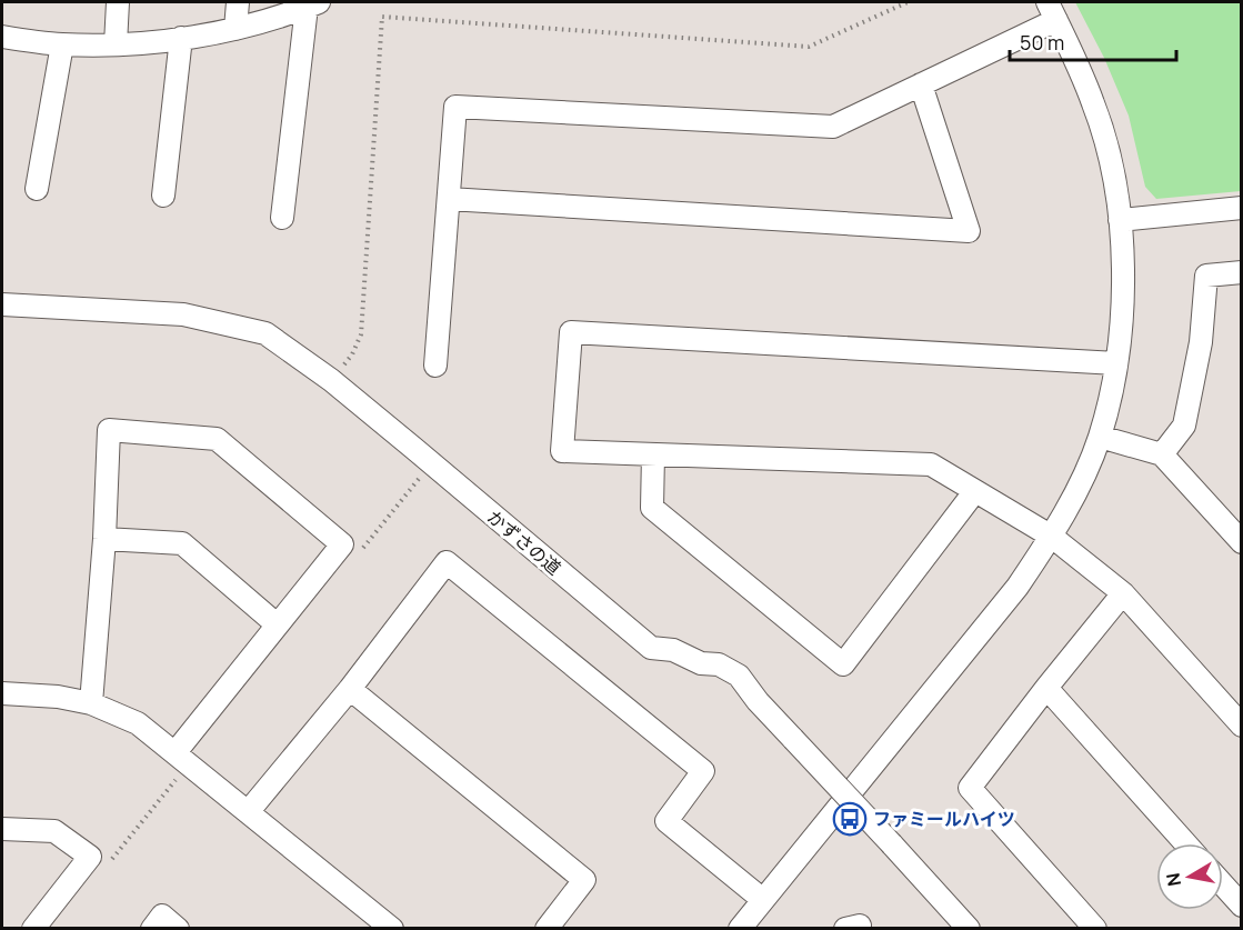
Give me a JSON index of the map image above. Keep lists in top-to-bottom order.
{
  "streets": {
    "street": ["かずさの道"]
  },
  "places": {
    "bus stop": ["ファミールハイツ"]
  },
  "scale_bar": "50 m",
  "north": "left"
}
